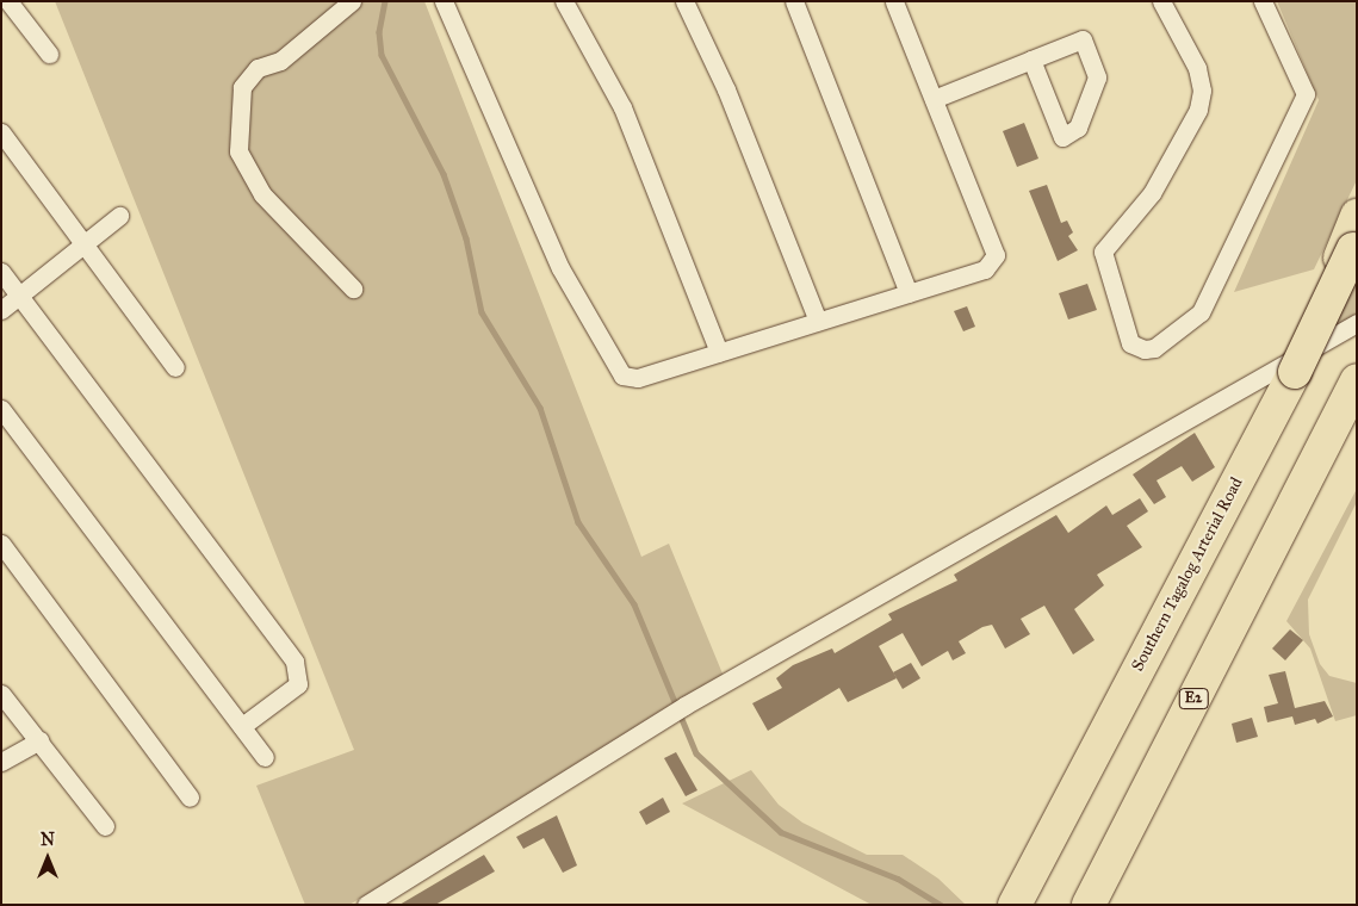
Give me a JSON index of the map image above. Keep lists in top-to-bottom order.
{
  "streets": {
    "highway": ["Southern Tagalog Arterial Road", "E2"]
  },
  "north": "top"
}
